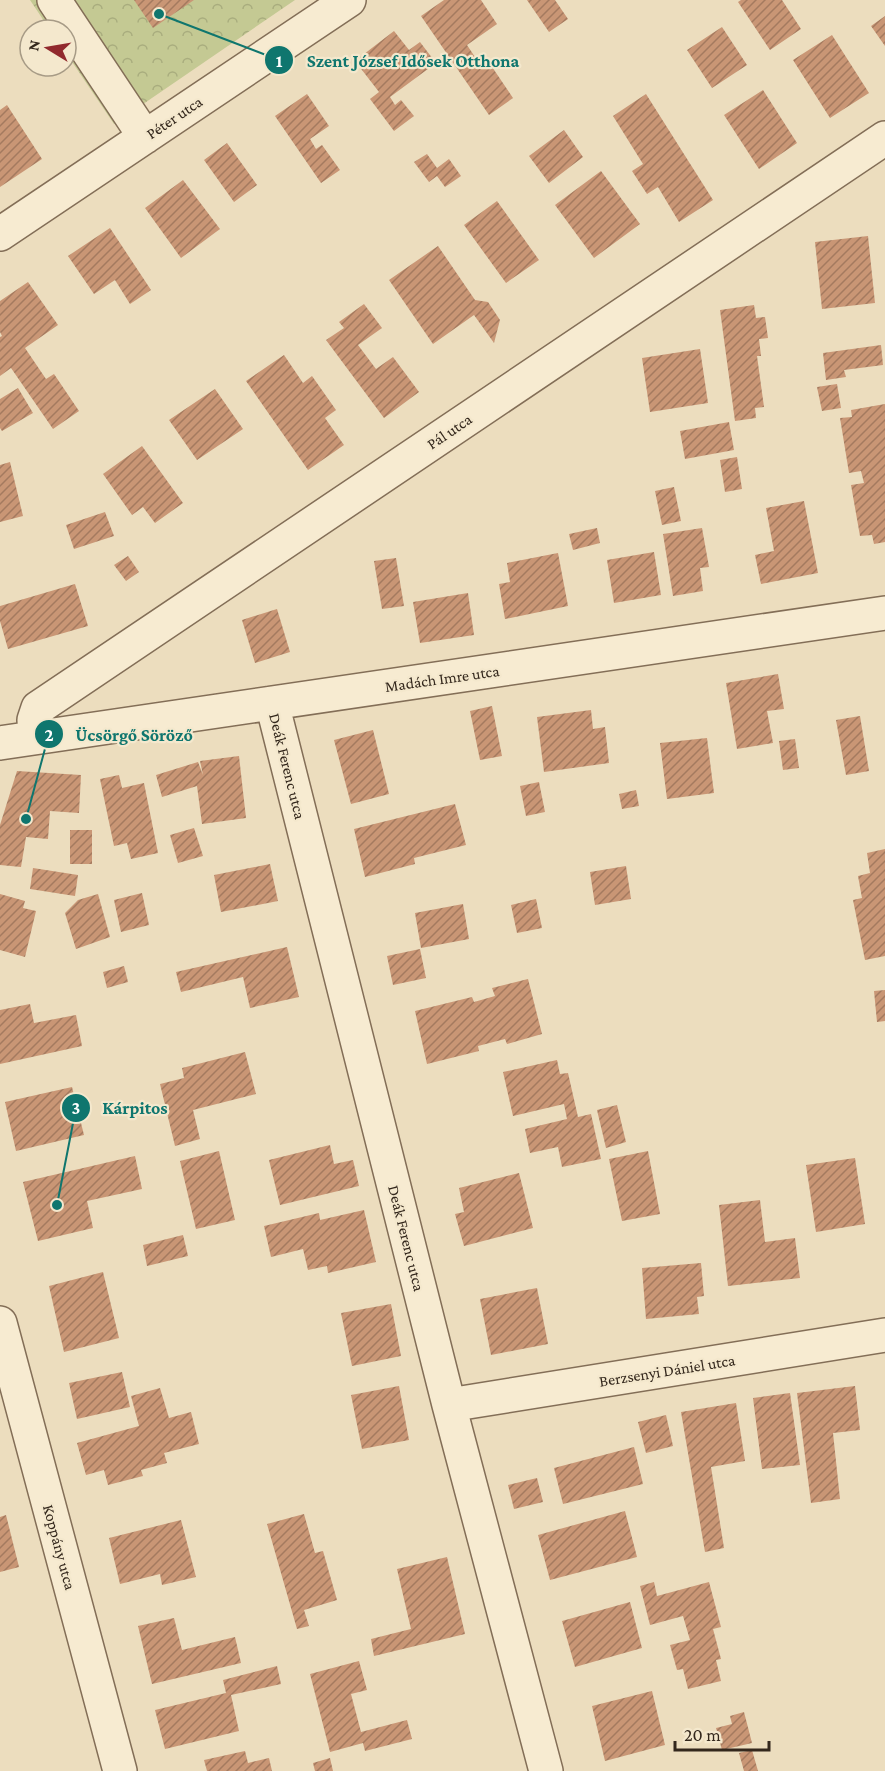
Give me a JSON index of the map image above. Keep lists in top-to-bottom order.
{
  "streets": {
    "street": [
      "Péter utca",
      "Pál utca",
      "Madách Imre utca",
      "Deák Ferenc utca",
      "Berzsenyi Dániel utca",
      "Koppány utca"
    ]
  },
  "crossings": [
    ["Pál utca", "Madách Imre utca"],
    ["Madách Imre utca", "Deák Ferenc utca"],
    ["Deák Ferenc utca", "Berzsenyi Dániel utca"]
  ],
  "places": ["Szent József Idősek Otthona", "Ücsörgő Söröző", "Kárpitos"],
  "scale_bar": "20 m",
  "north": "left"
}
